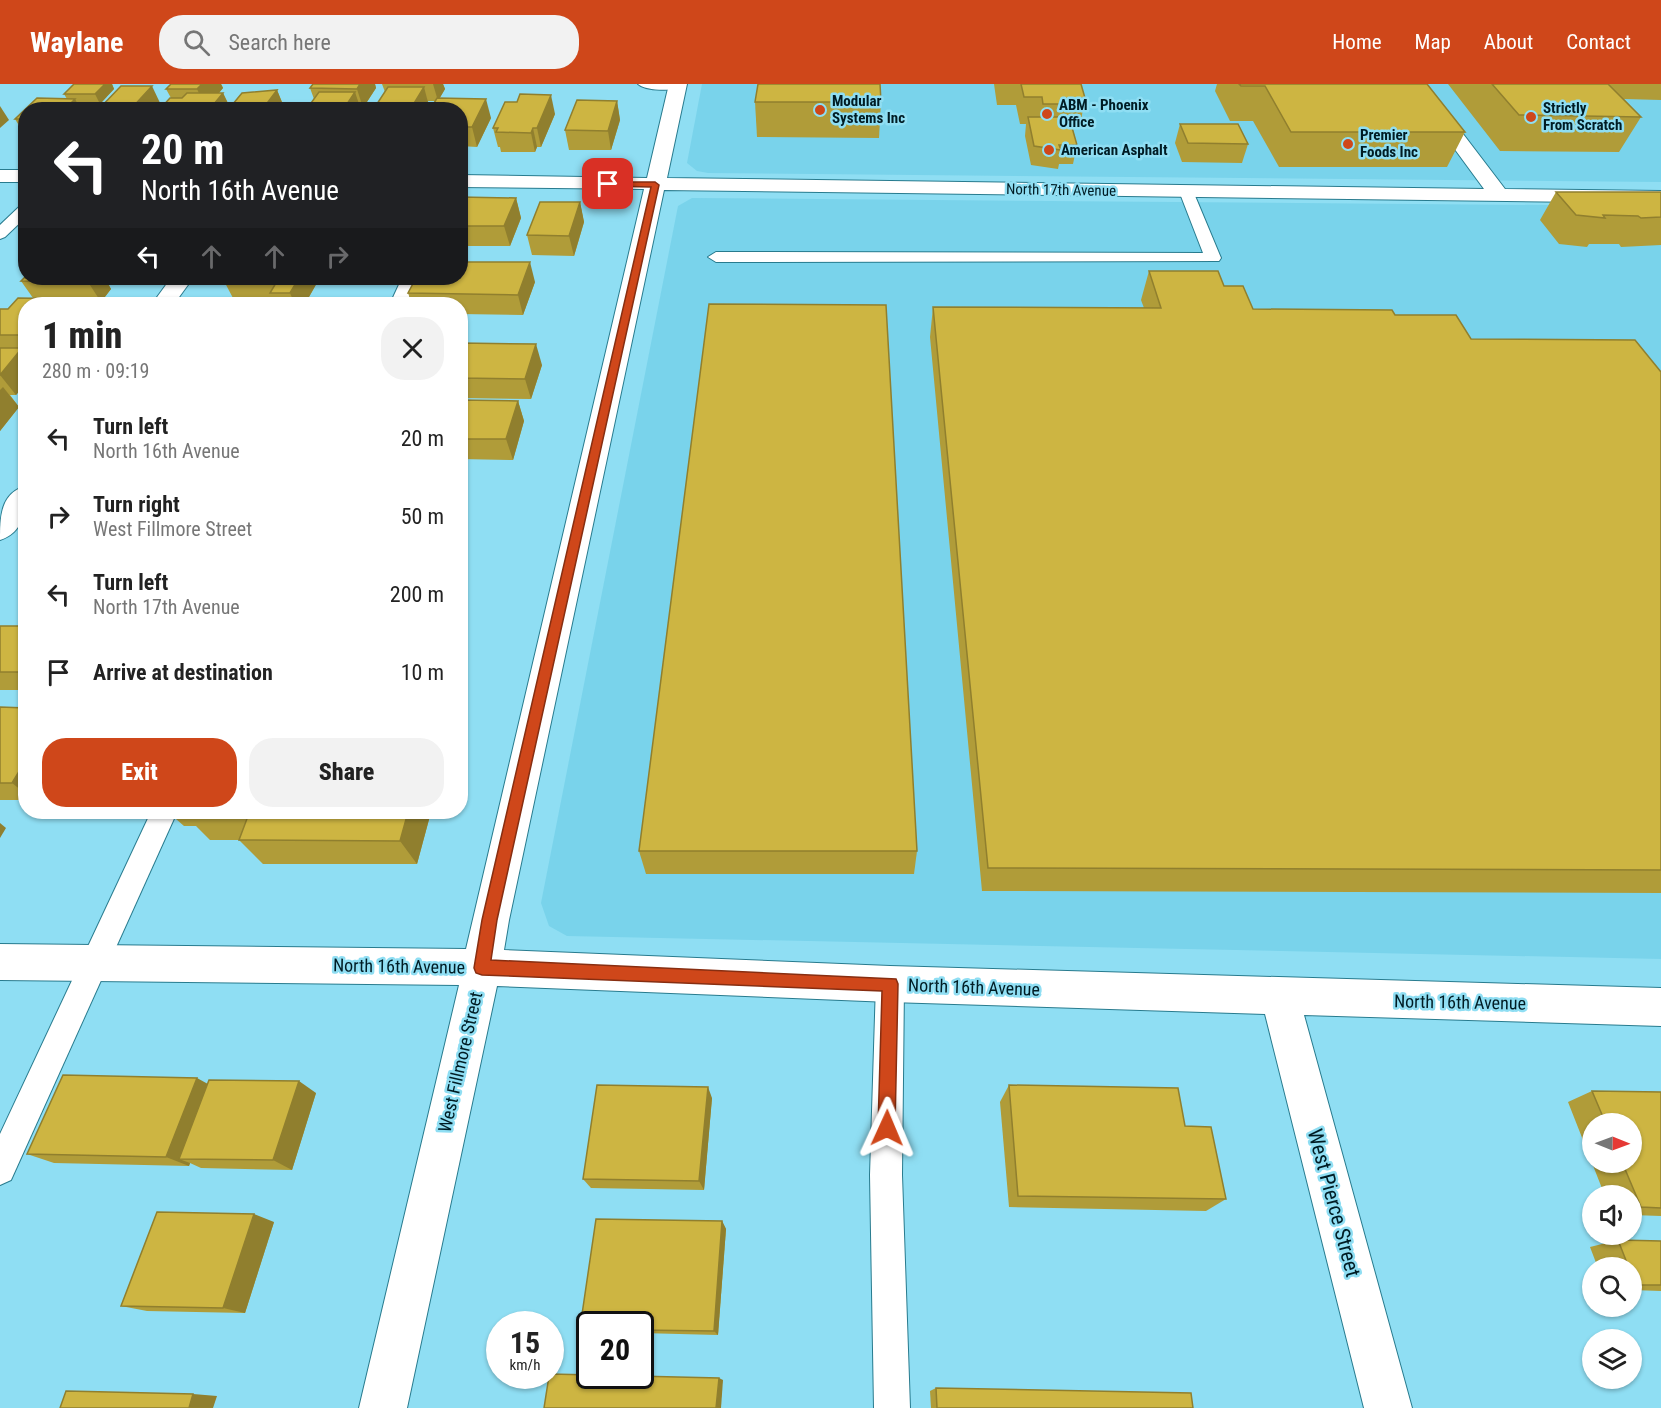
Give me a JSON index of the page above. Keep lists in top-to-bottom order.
{
  "streets": {
    "street": [
      "North 17th Avenue",
      "North 16th Avenue",
      "West Fillmore Street",
      "West Pierce Street"
    ]
  },
  "crossings": [
    ["North 17th Avenue", "West Fillmore Street"],
    ["North 16th Avenue", "West Fillmore Street"],
    ["North 16th Avenue", "West Pierce Street"]
  ],
  "places": [
    "Modular Systems Inc",
    "ABM - Phoenix Office",
    "Strictly From Scratch",
    "Premier Foods Inc",
    "American Asphalt"
  ],
  "north": "right",
  "page": {
    "header": "Waylane",
    "search": "Search here",
    "nav": [
      "Home",
      "Map",
      "About",
      "Contact"
    ],
    "turn": ["20 m", "North 16th Avenue"],
    "heading": ["1 min", "280 m · 09:19"],
    "list": [
      {
        "name": "Turn left",
        "note": "North 16th Avenue",
        "value": "20 m"
      },
      {
        "name": "Turn right",
        "note": "West Fillmore Street",
        "value": "50 m"
      },
      {
        "name": "Turn left",
        "note": "North 17th Avenue",
        "value": "200 m"
      },
      {
        "name": "Arrive at destination",
        "value": "10 m"
      }
    ],
    "buttons": ["Exit", "Share"],
    "speed": "15 km/h",
    "limit": "20"
  }
}
